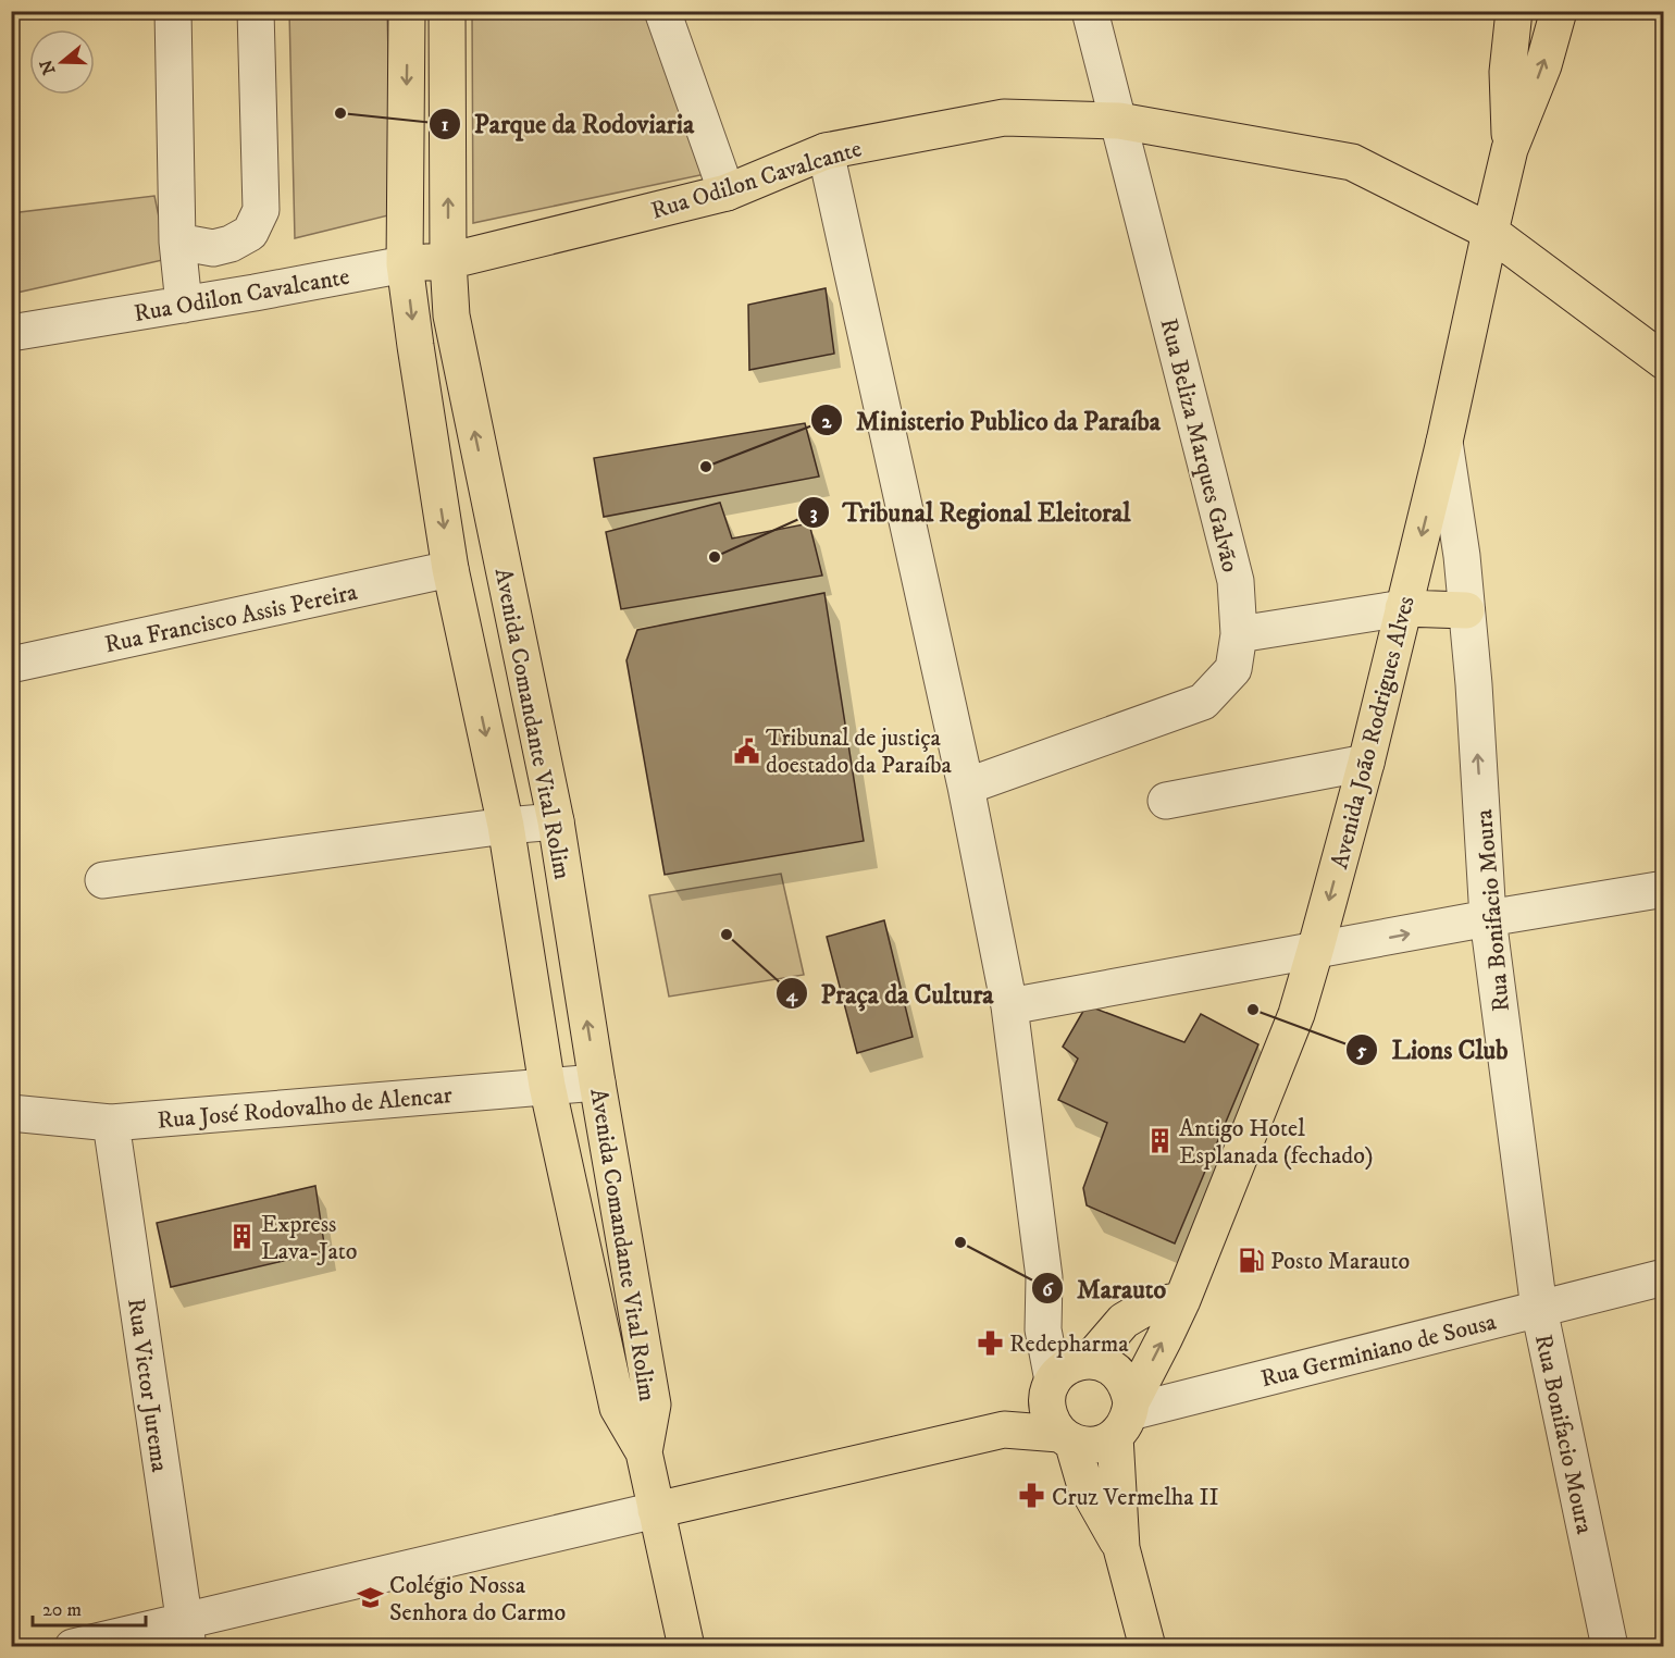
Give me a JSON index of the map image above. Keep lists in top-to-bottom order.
{
  "streets": {
    "main road": ["Rua Odilon Cavalcante", "Avenida Comandante Vital Rolim", "Avenida João Rodrigues Alves"],
    "street": [
      "Rua Beliza Marques Galvão",
      "Rua Francisco Assis Pereira",
      "Rua Bonifacio Moura",
      "Rua José Rodovalho de Alencar",
      "Rua Germiniano de Sousa",
      "Rua Victor Jurema"
    ]
  },
  "crossings": [
    ["Rua Odilon Cavalcante", "Rua Beliza Marques Galvão"],
    ["Rua Odilon Cavalcante", "Avenida Comandante Vital Rolim"],
    ["Rua Odilon Cavalcante", "Avenida João Rodrigues Alves"],
    ["Rua Francisco Assis Pereira", "Avenida Comandante Vital Rolim"],
    ["Avenida Comandante Vital Rolim", "Rua José Rodovalho de Alencar"],
    ["Avenida João Rodrigues Alves", "Rua Bonifacio Moura"],
    ["Avenida João Rodrigues Alves", "Rua Germiniano de Sousa"],
    ["Rua Bonifacio Moura", "Rua Germiniano de Sousa"],
    ["Rua José Rodovalho de Alencar", "Rua Victor Jurema"]
  ],
  "places": {
    "other": [
      "Parque da Rodoviaria",
      "Ministerio Publico da Paraíba",
      "Tribunal Regional Eleitoral",
      "Praça da Cultura",
      "Lions Club",
      "Marauto"
    ],
    "public building": ["Tribunal de justiça doestado da Paraíba"],
    "building": ["Antigo Hotel Esplanada (fechado)", "Express Lava-Jato"],
    "fuel station": ["Posto Marauto"],
    "pharmacy": ["Redepharma", "Cruz Vermelha II"],
    "school or university": ["Colégio Nossa Senhora do Carmo"]
  },
  "scale_bar": "20 m",
  "north": "left"
}
